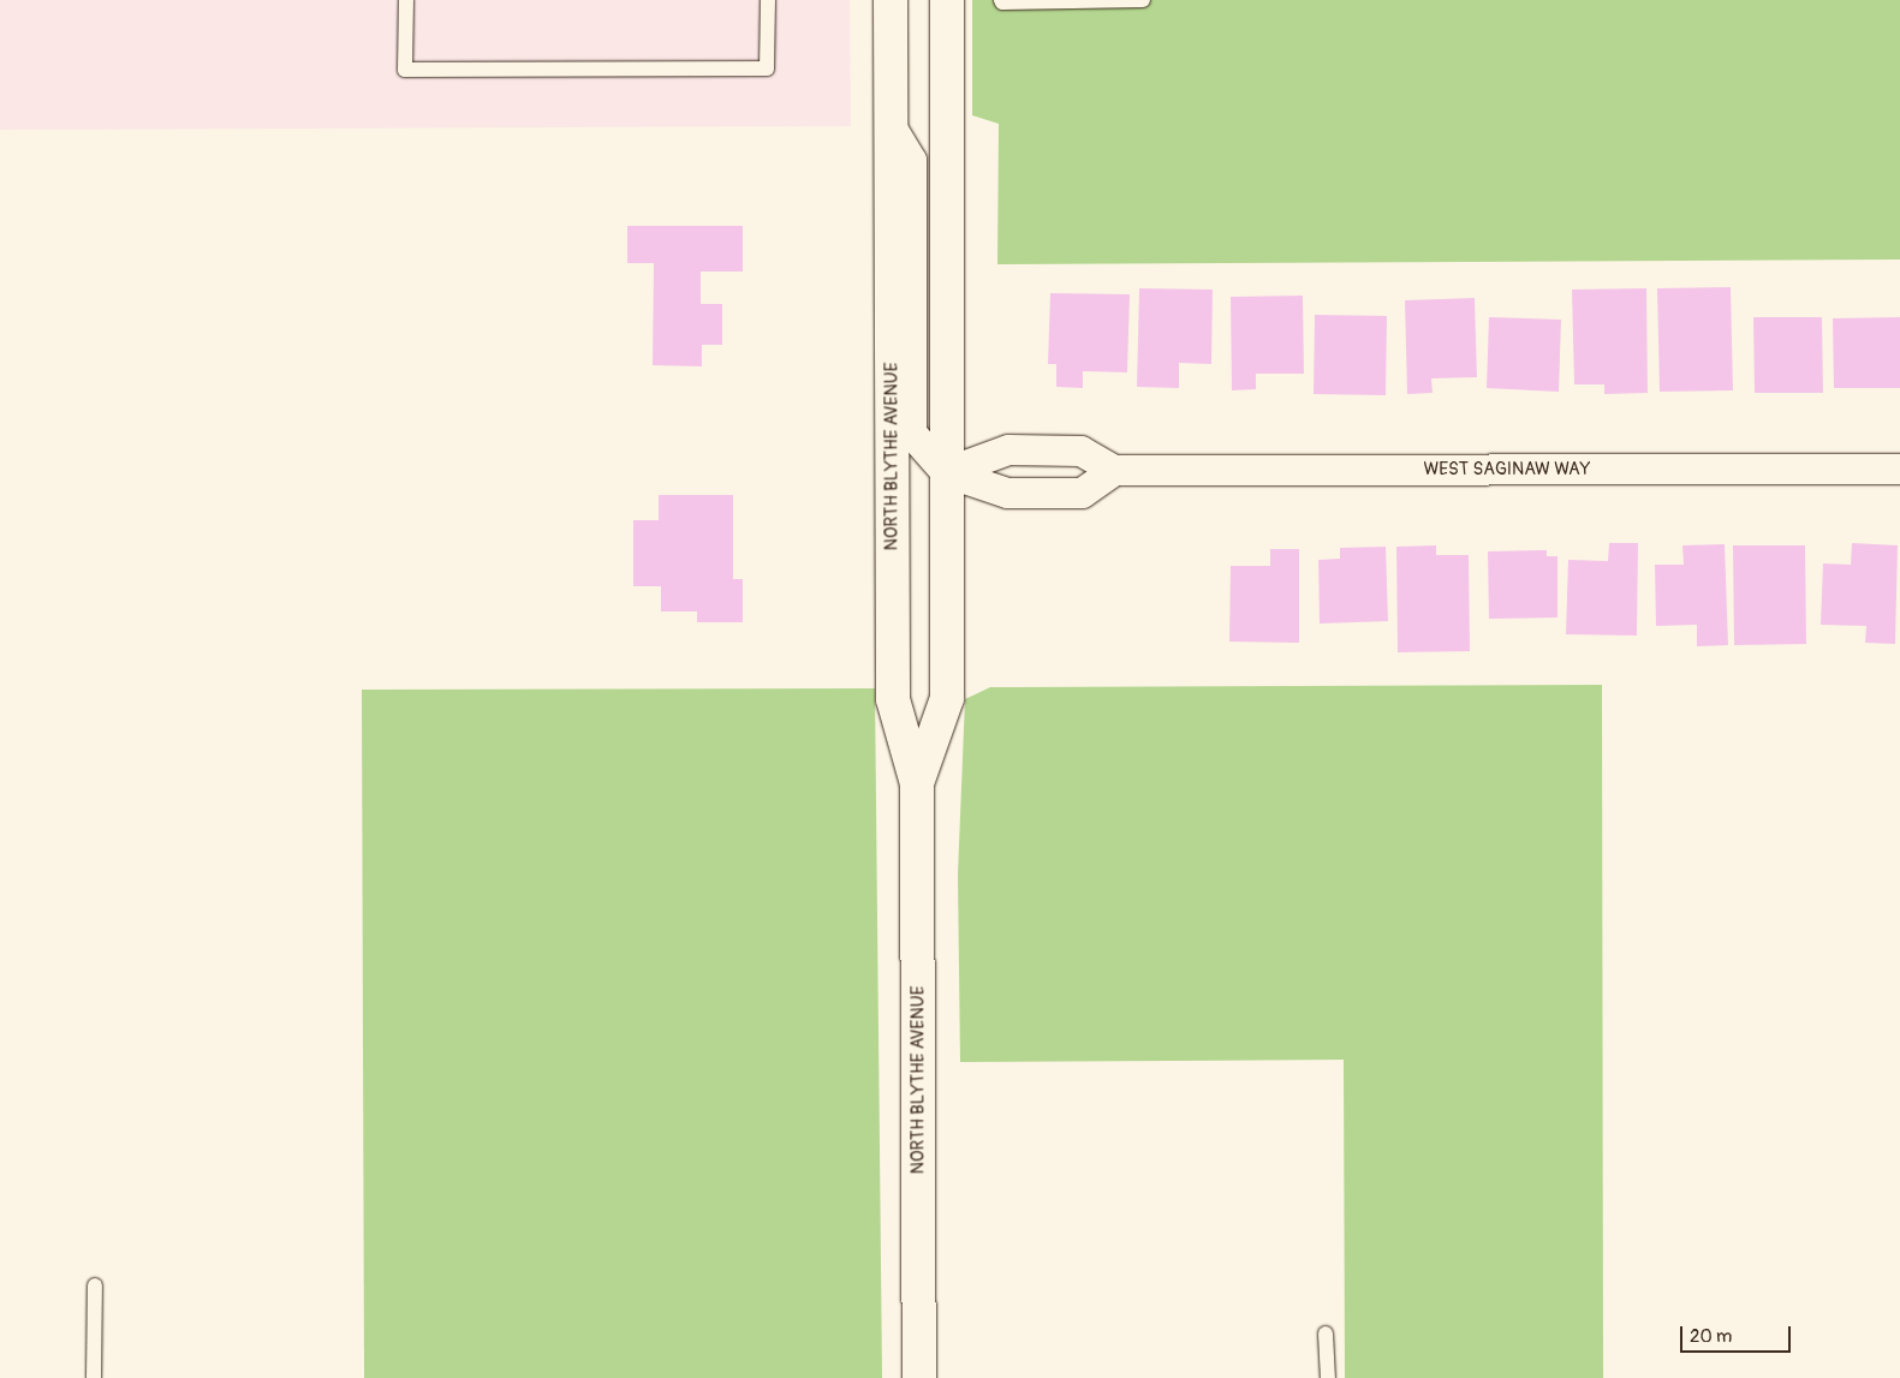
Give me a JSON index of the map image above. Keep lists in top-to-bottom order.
{
  "streets": {
    "street": ["NORTH BLYTHE AVENUE", "WEST SAGINAW WAY"]
  },
  "crossings": [
    ["NORTH BLYTHE AVENUE", "WEST SAGINAW WAY"]
  ],
  "scale_bar": "20 m"
}
